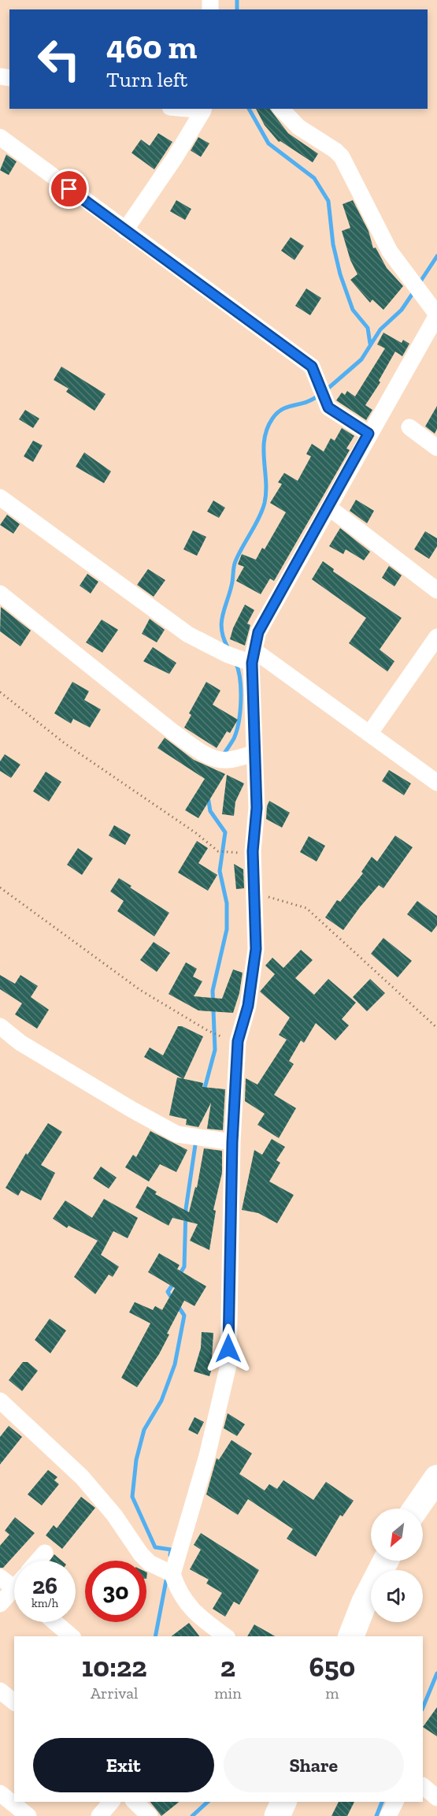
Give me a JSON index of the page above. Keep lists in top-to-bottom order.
{
  "north": "bottom left",
  "page": {
    "turn": ["460 m", "Turn left"],
    "speed": "26 km/h",
    "limit": "30",
    "eta": [
      "10:22",
      "Arrival",
      "2",
      "min",
      "650",
      "m"
    ],
    "buttons": ["Exit", "Share"]
  }
}
